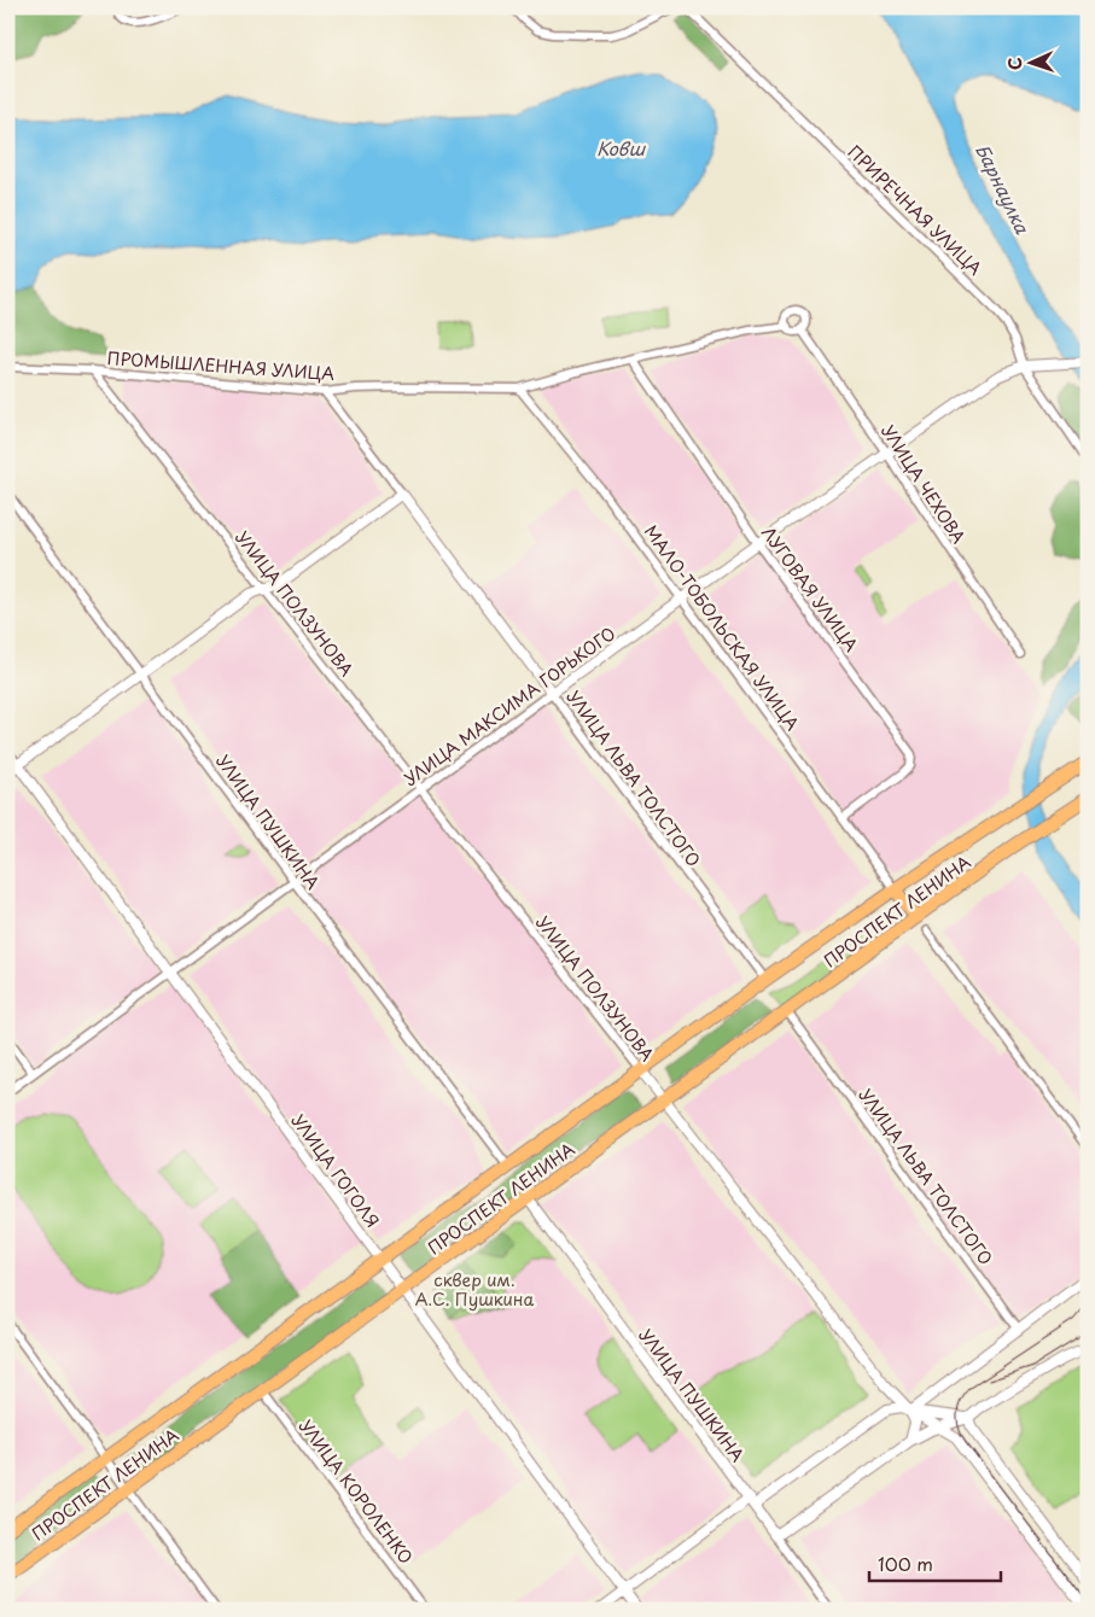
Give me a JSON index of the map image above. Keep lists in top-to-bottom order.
{
  "streets": {
    "main road": ["ПРОСПЕКТ ЛЕНИНА"],
    "street": [
      "ПРИРЕЧНАЯ УЛИЦА",
      "ПРОМЫШЛЕННАЯ УЛИЦА",
      "УЛИЦА ЧЕХОВА",
      "ЛУГОВАЯ УЛИЦА",
      "УЛИЦА ПОЛЗУНОВА",
      "МАЛО-ТОБОЛЬСКАЯ УЛИЦА",
      "УЛИЦА МАКСИМА ГОРЬКОГО",
      "УЛИЦА ЛЬВА ТОЛСТОГО",
      "УЛИЦА ПУШКИНА",
      "УЛИЦА ГОГОЛЯ",
      "УЛИЦА КОРОЛЕНКО"
    ]
  },
  "crossings": [
    ["ПРИРЕЧНАЯ УЛИЦА", "УЛИЦА МАКСИМА ГОРЬКОГО"],
    ["ПРОМЫШЛЕННАЯ УЛИЦА", "УЛИЦА ЧЕХОВА"],
    ["ПРОМЫШЛЕННАЯ УЛИЦА", "ЛУГОВАЯ УЛИЦА"],
    ["ПРОМЫШЛЕННАЯ УЛИЦА", "УЛИЦА ПОЛЗУНОВА"],
    ["ПРОМЫШЛЕННАЯ УЛИЦА", "МАЛО-ТОБОЛЬСКАЯ УЛИЦА"],
    ["ПРОМЫШЛЕННАЯ УЛИЦА", "УЛИЦА ЛЬВА ТОЛСТОГО"],
    ["УЛИЦА ЧЕХОВА", "УЛИЦА МАКСИМА ГОРЬКОГО"],
    ["ЛУГОВАЯ УЛИЦА", "МАЛО-ТОБОЛЬСКАЯ УЛИЦА"],
    ["ЛУГОВАЯ УЛИЦА", "УЛИЦА МАКСИМА ГОРЬКОГО"],
    ["УЛИЦА ПОЛЗУНОВА", "УЛИЦА МАКСИМА ГОРЬКОГО"],
    ["УЛИЦА ПОЛЗУНОВА", "ПРОСПЕКТ ЛЕНИНА"],
    ["МАЛО-ТОБОЛЬСКАЯ УЛИЦА", "УЛИЦА МАКСИМА ГОРЬКОГО"],
    ["МАЛО-ТОБОЛЬСКАЯ УЛИЦА", "ПРОСПЕКТ ЛЕНИНА"],
    ["УЛИЦА МАКСИМА ГОРЬКОГО", "УЛИЦА ЛЬВА ТОЛСТОГО"],
    ["УЛИЦА МАКСИМА ГОРЬКОГО", "УЛИЦА ПУШКИНА"],
    ["УЛИЦА МАКСИМА ГОРЬКОГО", "УЛИЦА ГОГОЛЯ"],
    ["УЛИЦА ЛЬВА ТОЛСТОГО", "ПРОСПЕКТ ЛЕНИНА"],
    ["УЛИЦА ПУШКИНА", "ПРОСПЕКТ ЛЕНИНА"],
    ["ПРОСПЕКТ ЛЕНИНА", "УЛИЦА ГОГОЛЯ"],
    ["ПРОСПЕКТ ЛЕНИНА", "УЛИЦА КОРОЛЕНКО"]
  ],
  "water": ["Ковш", "Барнаулка"],
  "parks": ["сквер им. А.С. Пушкина"],
  "scale_bar": "100 m",
  "north": "left"
}
